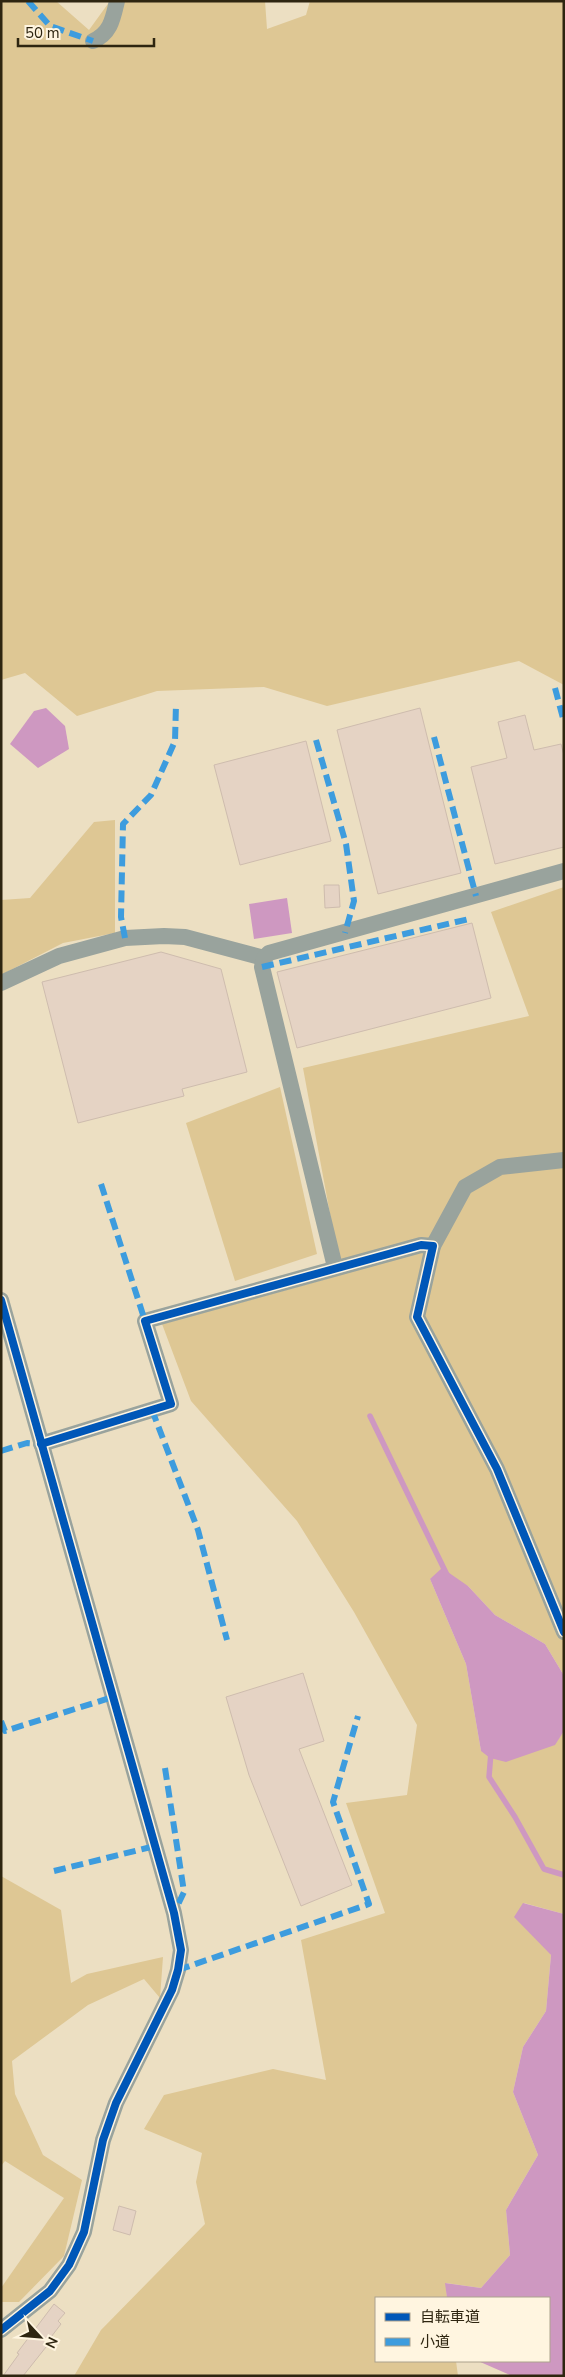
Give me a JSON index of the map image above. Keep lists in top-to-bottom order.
{
  "legend": ["自転車道", "小道"],
  "scale_bar": "50 m",
  "north": "bottom right"
}
